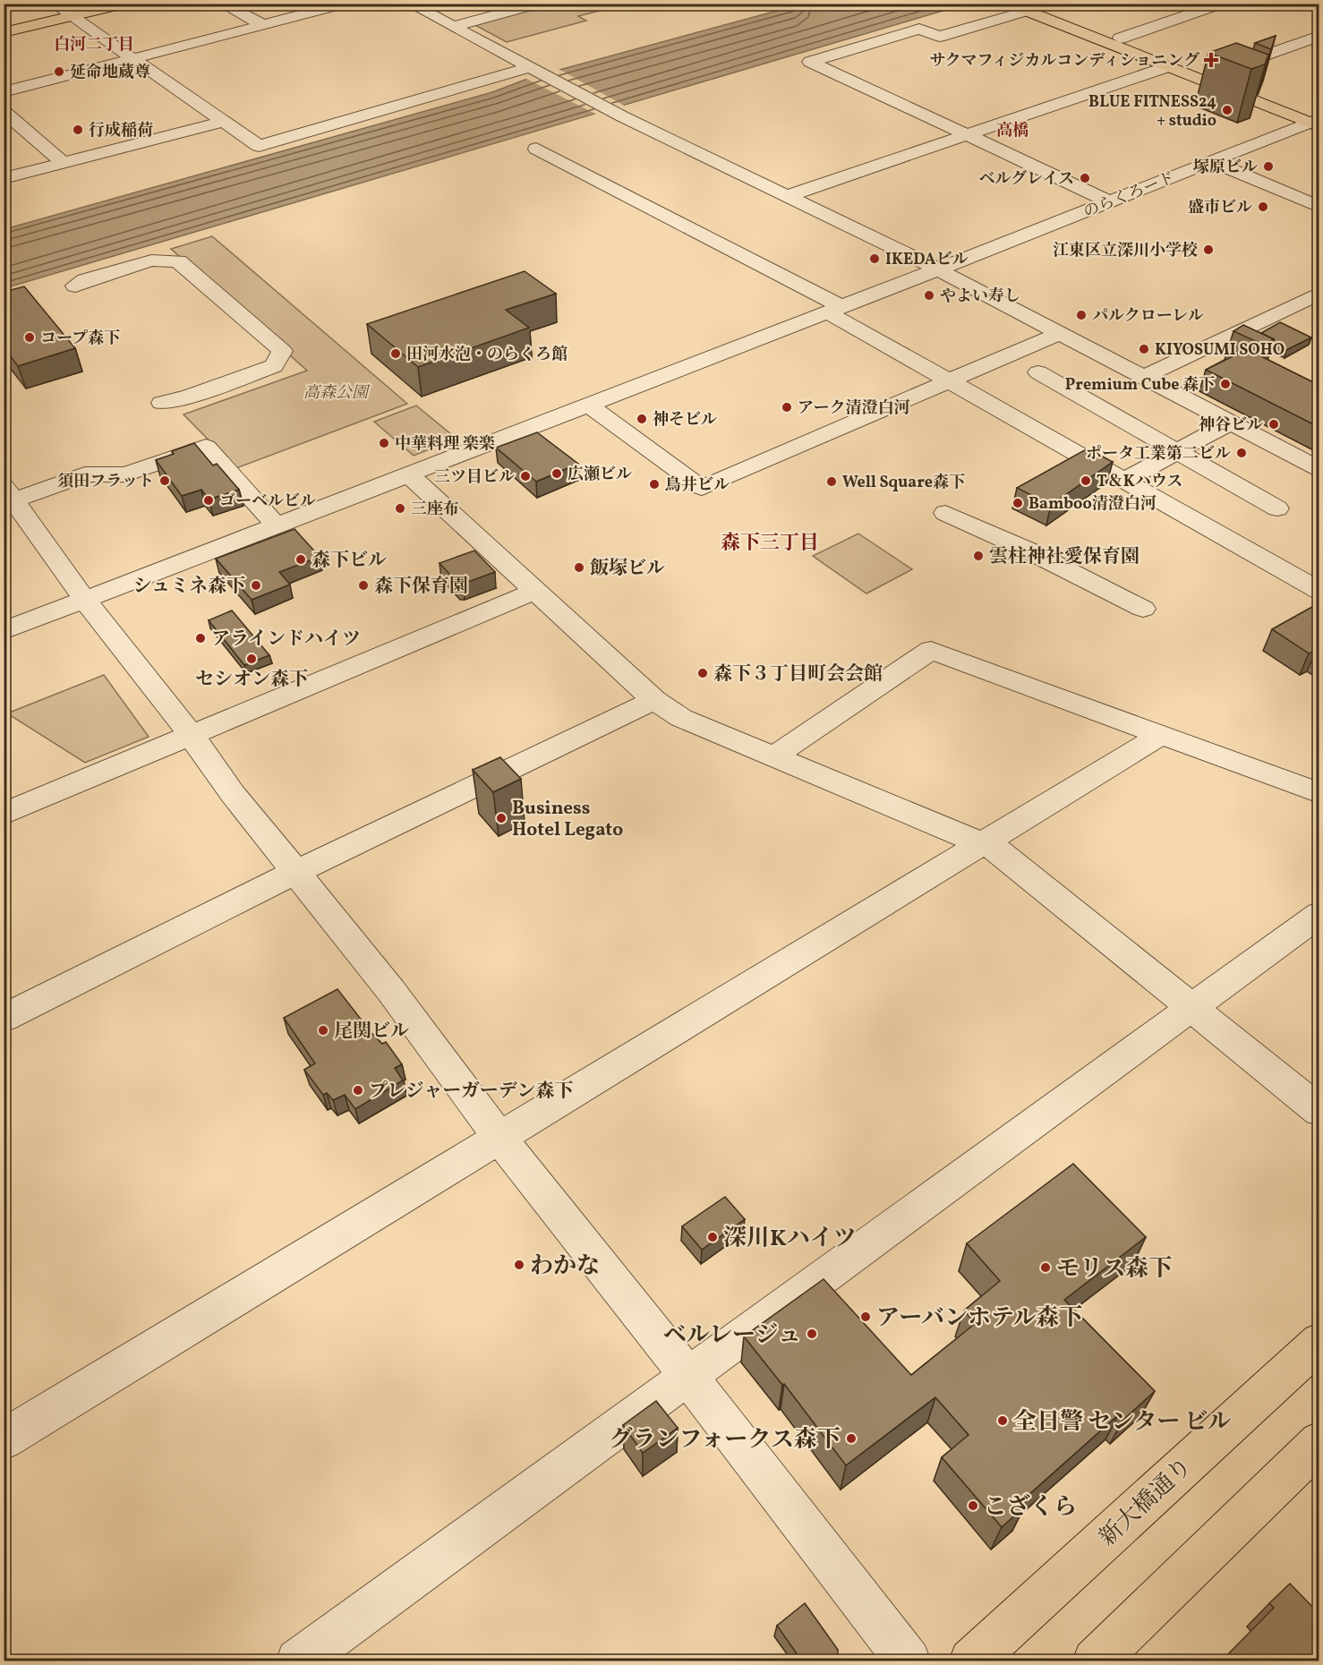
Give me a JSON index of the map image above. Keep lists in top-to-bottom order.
{
  "streets": {
    "main road": ["新大橋通り"],
    "street": ["のらくろード"]
  },
  "districts": ["白河二丁目", "高橋", "森下三丁目"],
  "parks": ["高森公園"],
  "places": {
    "health": ["サクマフィジカルコンディショニング"],
    "other": [
      "延命地蔵尊",
      "BLUE FITNESS24 + studio",
      "行成稲荷",
      "塚原ビル",
      "ベルグレイス",
      "盛市ビル",
      "江東区立深川小学校",
      "IKEDAビル",
      "やよい寿し",
      "パルクローレル",
      "コープ森下",
      "KIYOSUMI SOHO",
      "田河水泡・のらくろ館",
      "Premium Cube 森下",
      "アーク清澄白河",
      "神そビル",
      "神谷ビル",
      "中華料理 楽楽",
      "ポータ工業第二ビル",
      "広瀬ビル",
      "三ツ目ビル",
      "須田フラット",
      "T＆Kハウス",
      "Well Square森下",
      "鳥井ビル",
      "ゴーベルビル",
      "Bamboo清澄白河",
      "三座布",
      "雲柱神社愛保育園",
      "森下ビル",
      "飯塚ビル",
      "シュミネ森下",
      "森下保育園",
      "アラインドハイツ",
      "セシオン森下",
      "森下３丁目町会会館",
      "Business Hotel Legato",
      "尾関ビル",
      "プレジャーガーデン森下",
      "深川Kハイツ",
      "わかな",
      "モリス森下",
      "アーバンホテル森下",
      "ベルレージュ",
      "全日警 センター ビル",
      "グランフォークス森下",
      "こざくら"
    ]
  }
}
